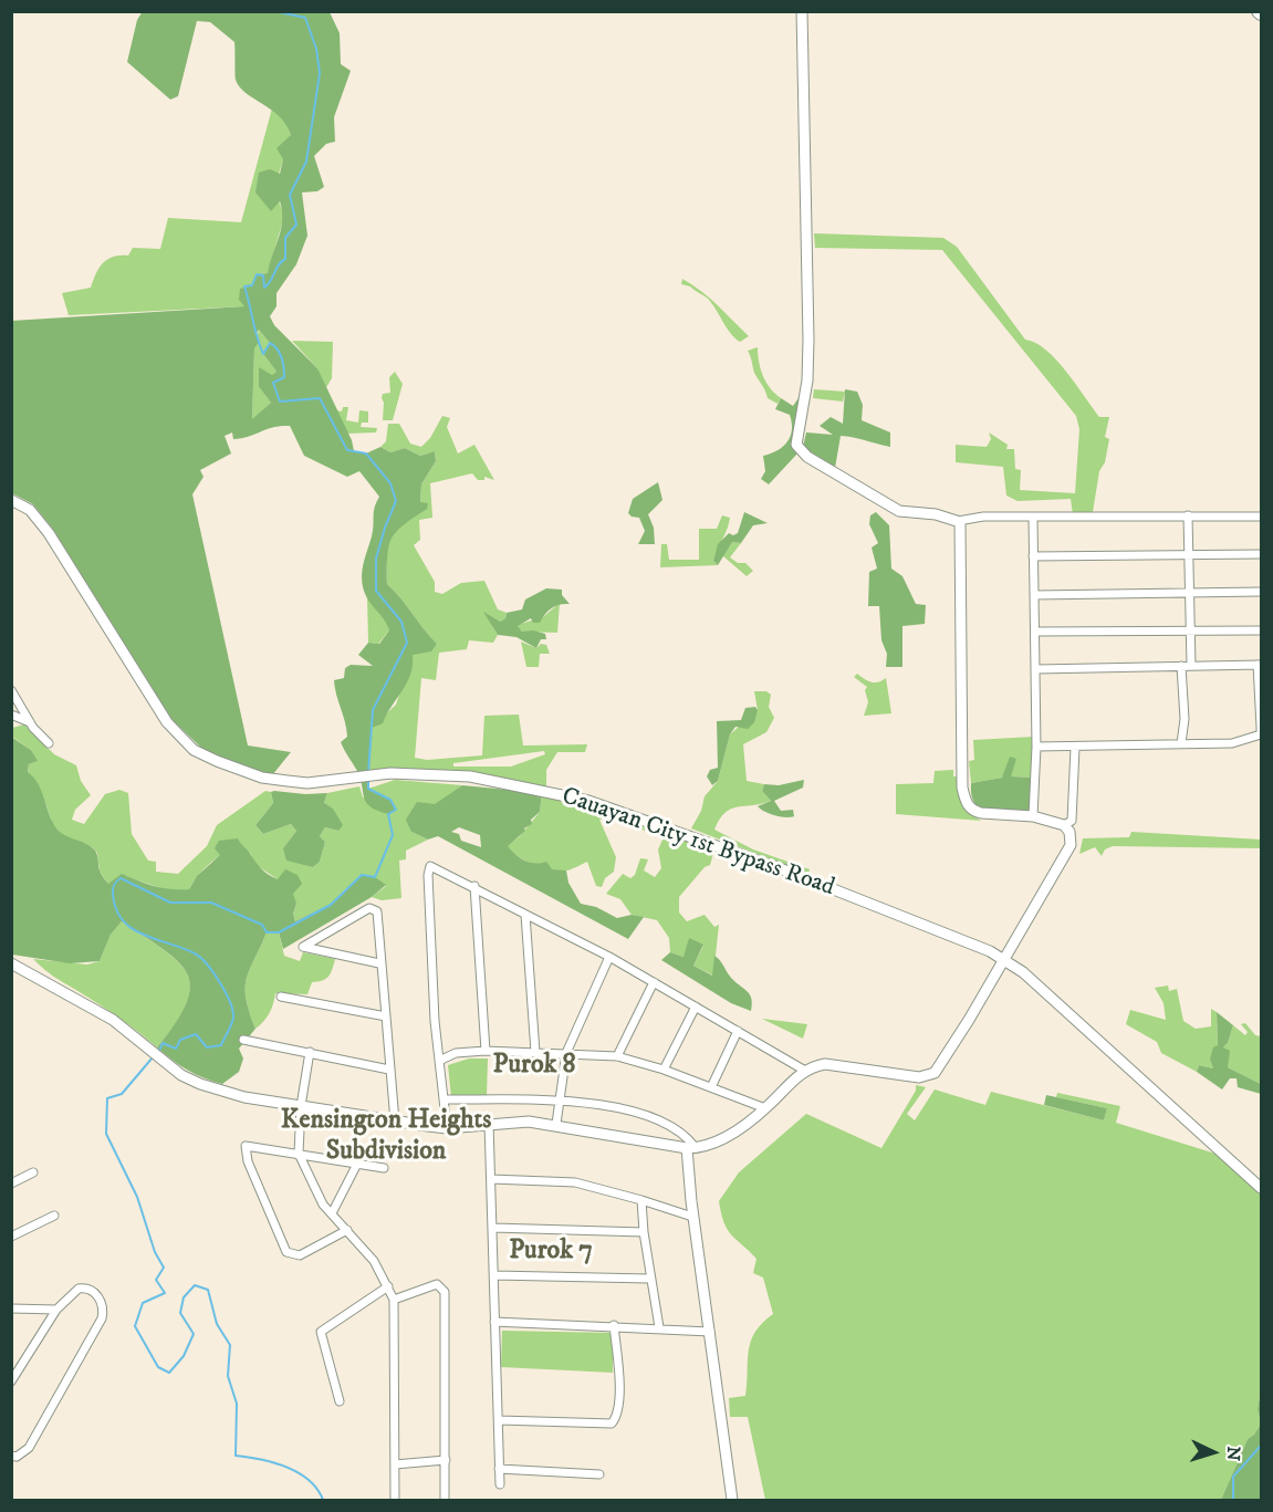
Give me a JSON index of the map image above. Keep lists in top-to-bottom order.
{
  "streets": {
    "street": ["Cauayan City 1st Bypass Road"]
  },
  "districts": ["Purok 8", "Kensington Heights Subdivision", "Purok 7"],
  "north": "right"
}
